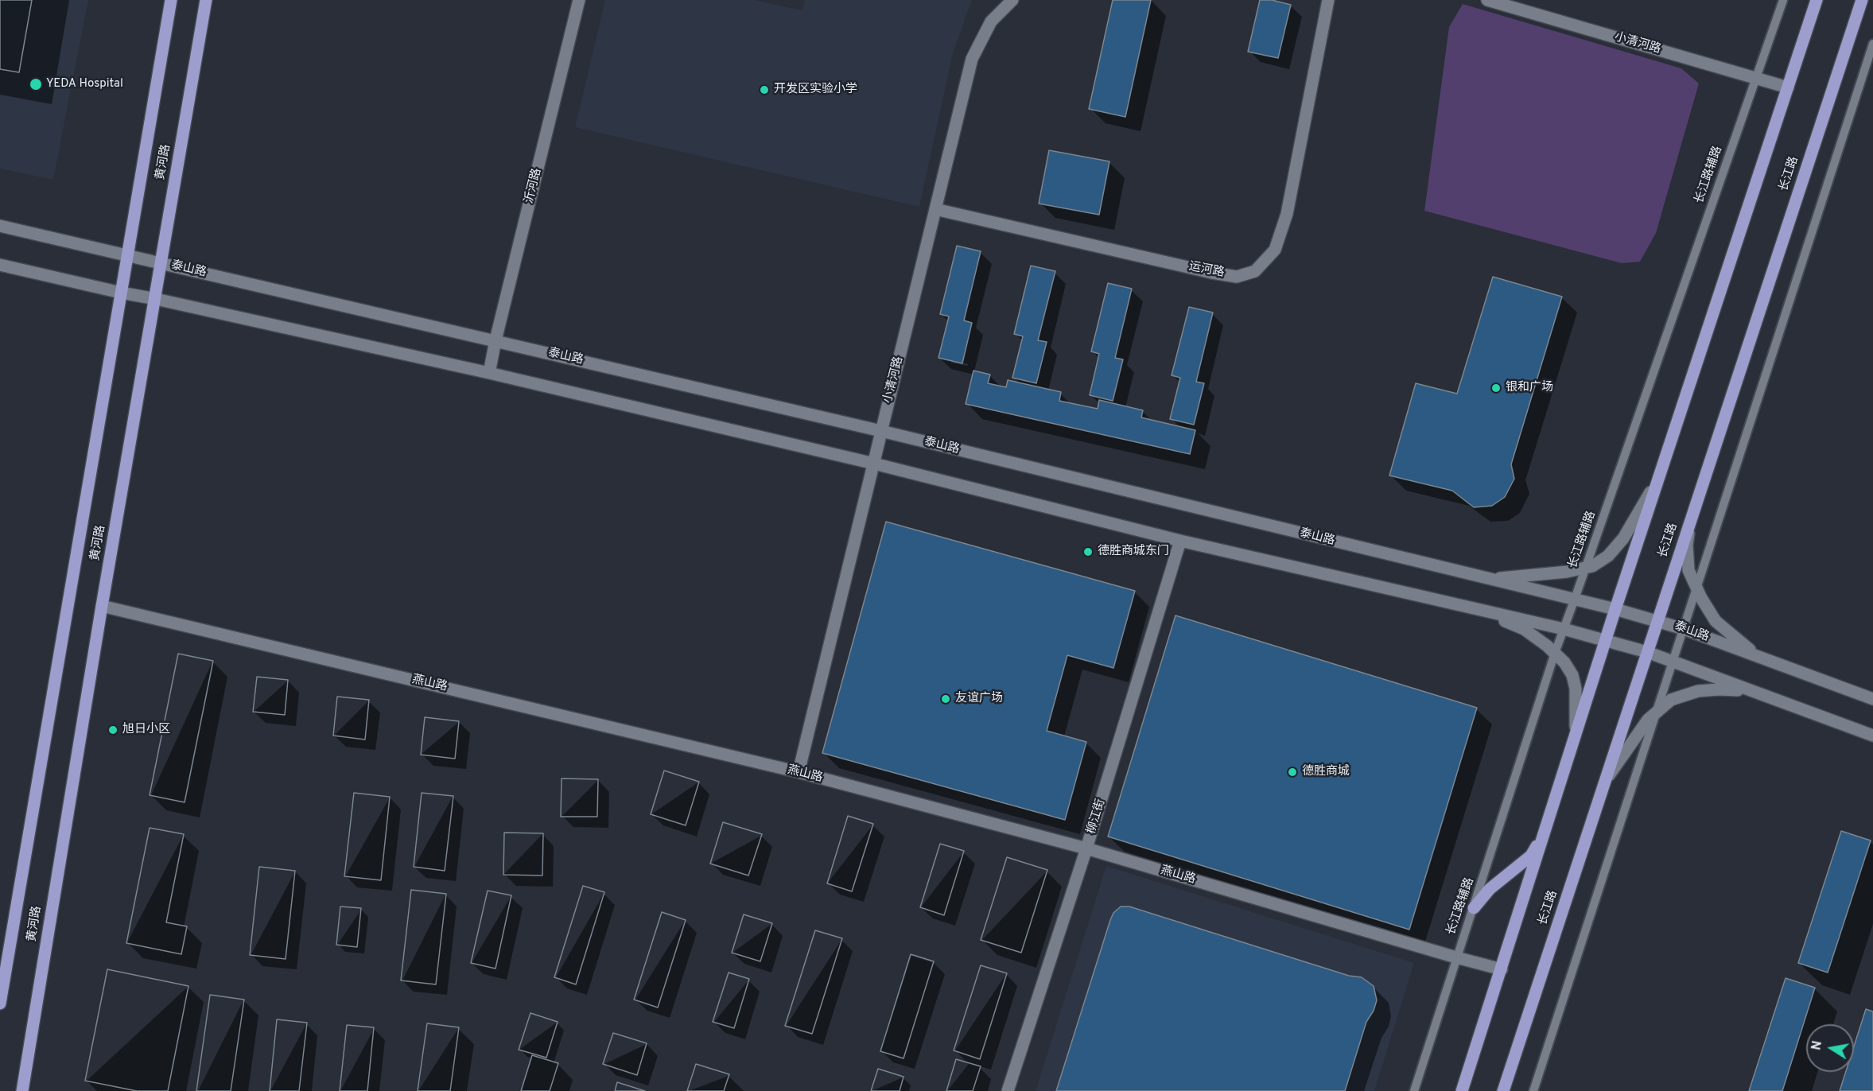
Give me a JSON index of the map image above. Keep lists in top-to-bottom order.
{
  "streets": {
    "main road": [
      "小清河路",
      "黄河路",
      "长江路",
      "沂河路",
      "泰山路",
      "运河路",
      "燕山路",
      "柳江街"
    ],
    "lane": ["长江路辅路"]
  },
  "crossings": [
    ["小清河路", "长江路辅路"],
    ["小清河路", "泰山路"],
    ["小清河路", "运河路"],
    ["小清河路", "燕山路"],
    ["黄河路", "泰山路"],
    ["黄河路", "燕山路"],
    ["长江路", "泰山路"],
    ["长江路辅路", "泰山路"],
    ["长江路辅路", "燕山路"],
    ["沂河路", "泰山路"],
    ["燕山路", "柳江街"]
  ],
  "places": [
    "YEDA Hospital",
    "开发区实验小学",
    "银和广场",
    "德胜商城东门",
    "友谊广场",
    "旭日小区",
    "德胜商城"
  ],
  "north": "left"
}
